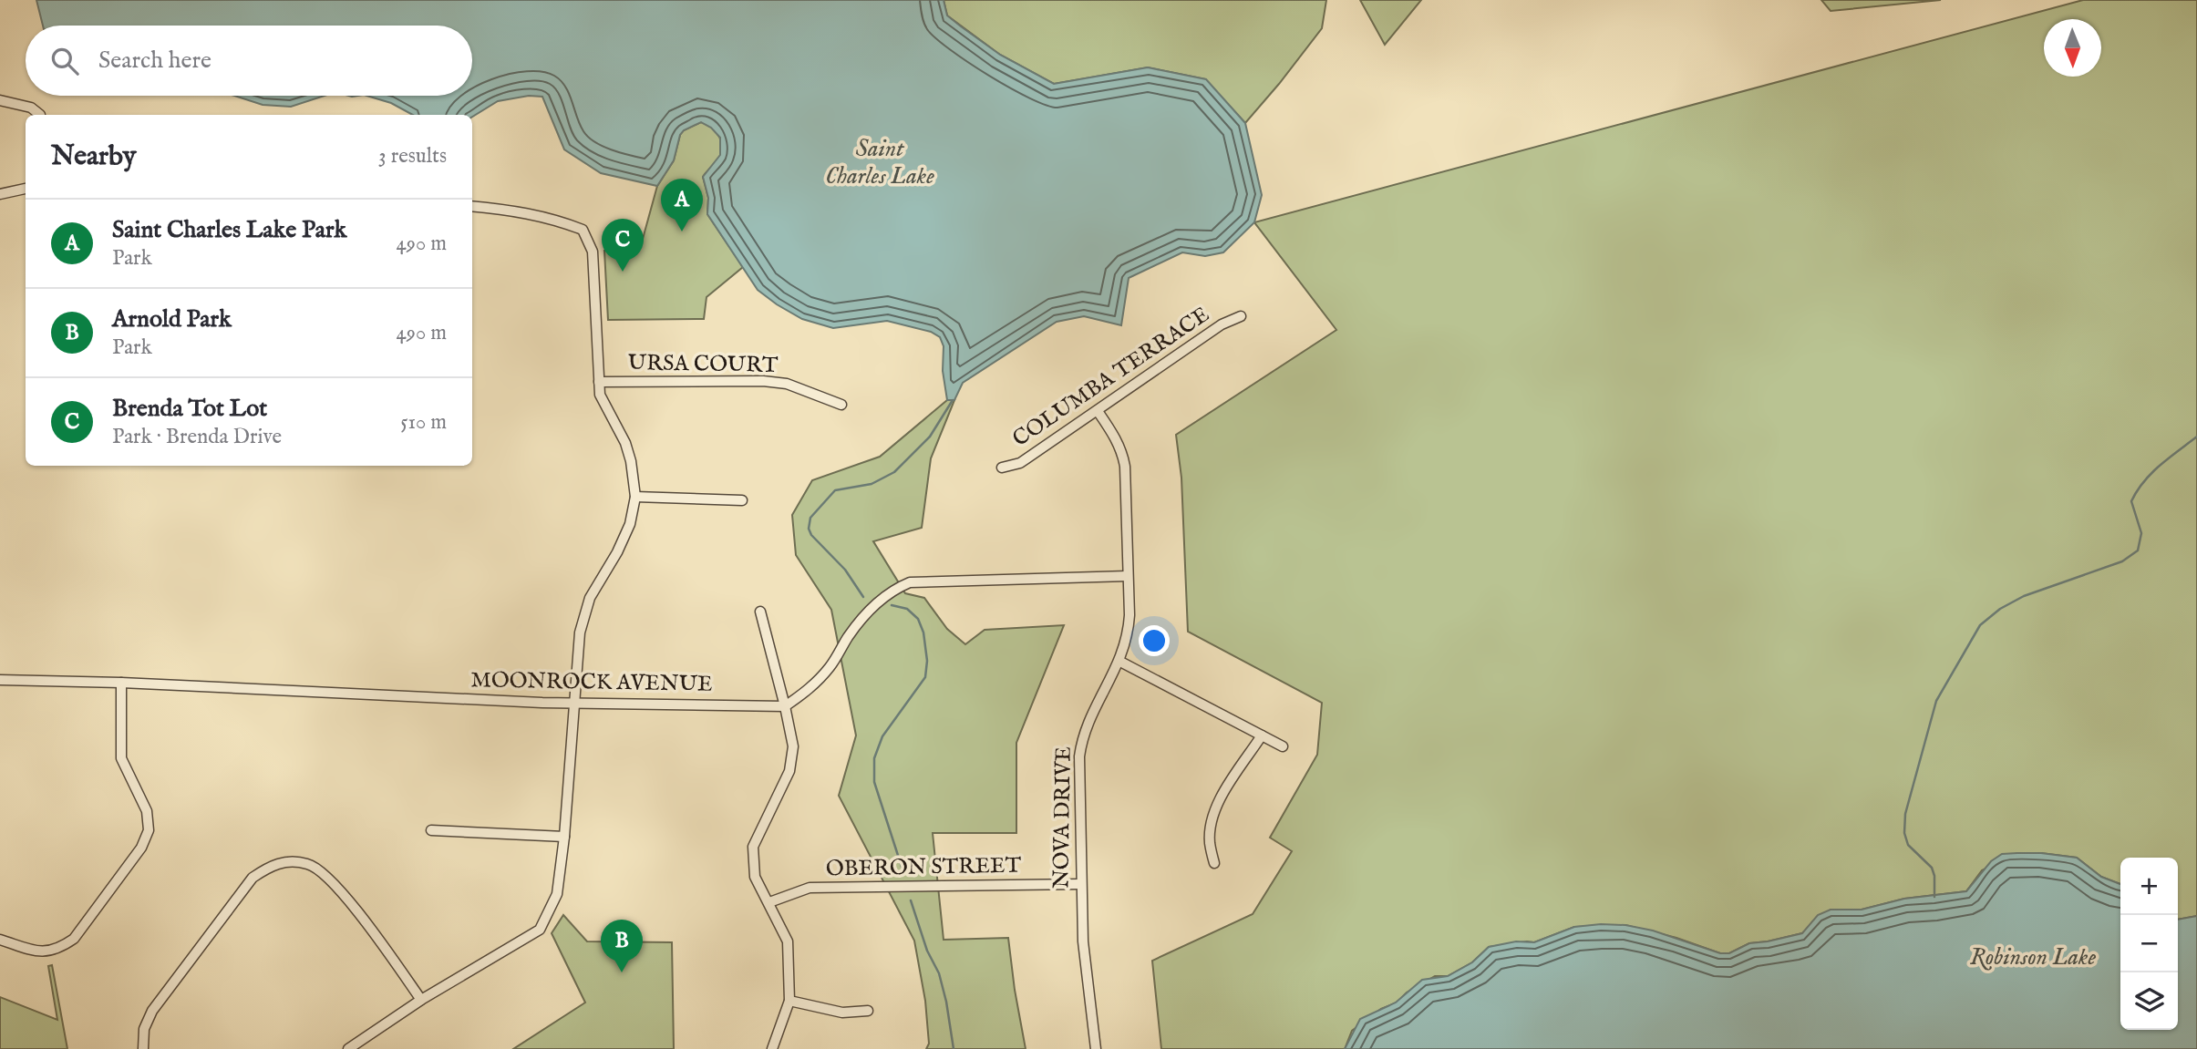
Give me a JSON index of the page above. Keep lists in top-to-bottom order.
{
  "streets": {
    "street": [
      "URSA COURT",
      "COLUMBA TERRACE",
      "MOONROCK AVENUE",
      "NOVA DRIVE",
      "OBERON STREET"
    ]
  },
  "crossings": [
    ["COLUMBA TERRACE", "NOVA DRIVE"],
    ["NOVA DRIVE", "OBERON STREET"]
  ],
  "water": ["Saint Charles Lake", "Robinson Lake"],
  "north": "bottom",
  "page": {
    "search": "Search here",
    "heading": ["Nearby", "3 results"],
    "pins": ["A", "C", "B"],
    "list": [
      {
        "mark": "A",
        "name": "Saint Charles Lake Park",
        "note": "Park",
        "value": "490 m"
      },
      {
        "mark": "B",
        "name": "Arnold Park",
        "note": "Park",
        "value": "490 m"
      },
      {
        "mark": "C",
        "name": "Brenda Tot Lot",
        "note": "Park · Brenda Drive",
        "value": "510 m"
      }
    ],
    "map_buttons": ["+", "−"]
  }
}
